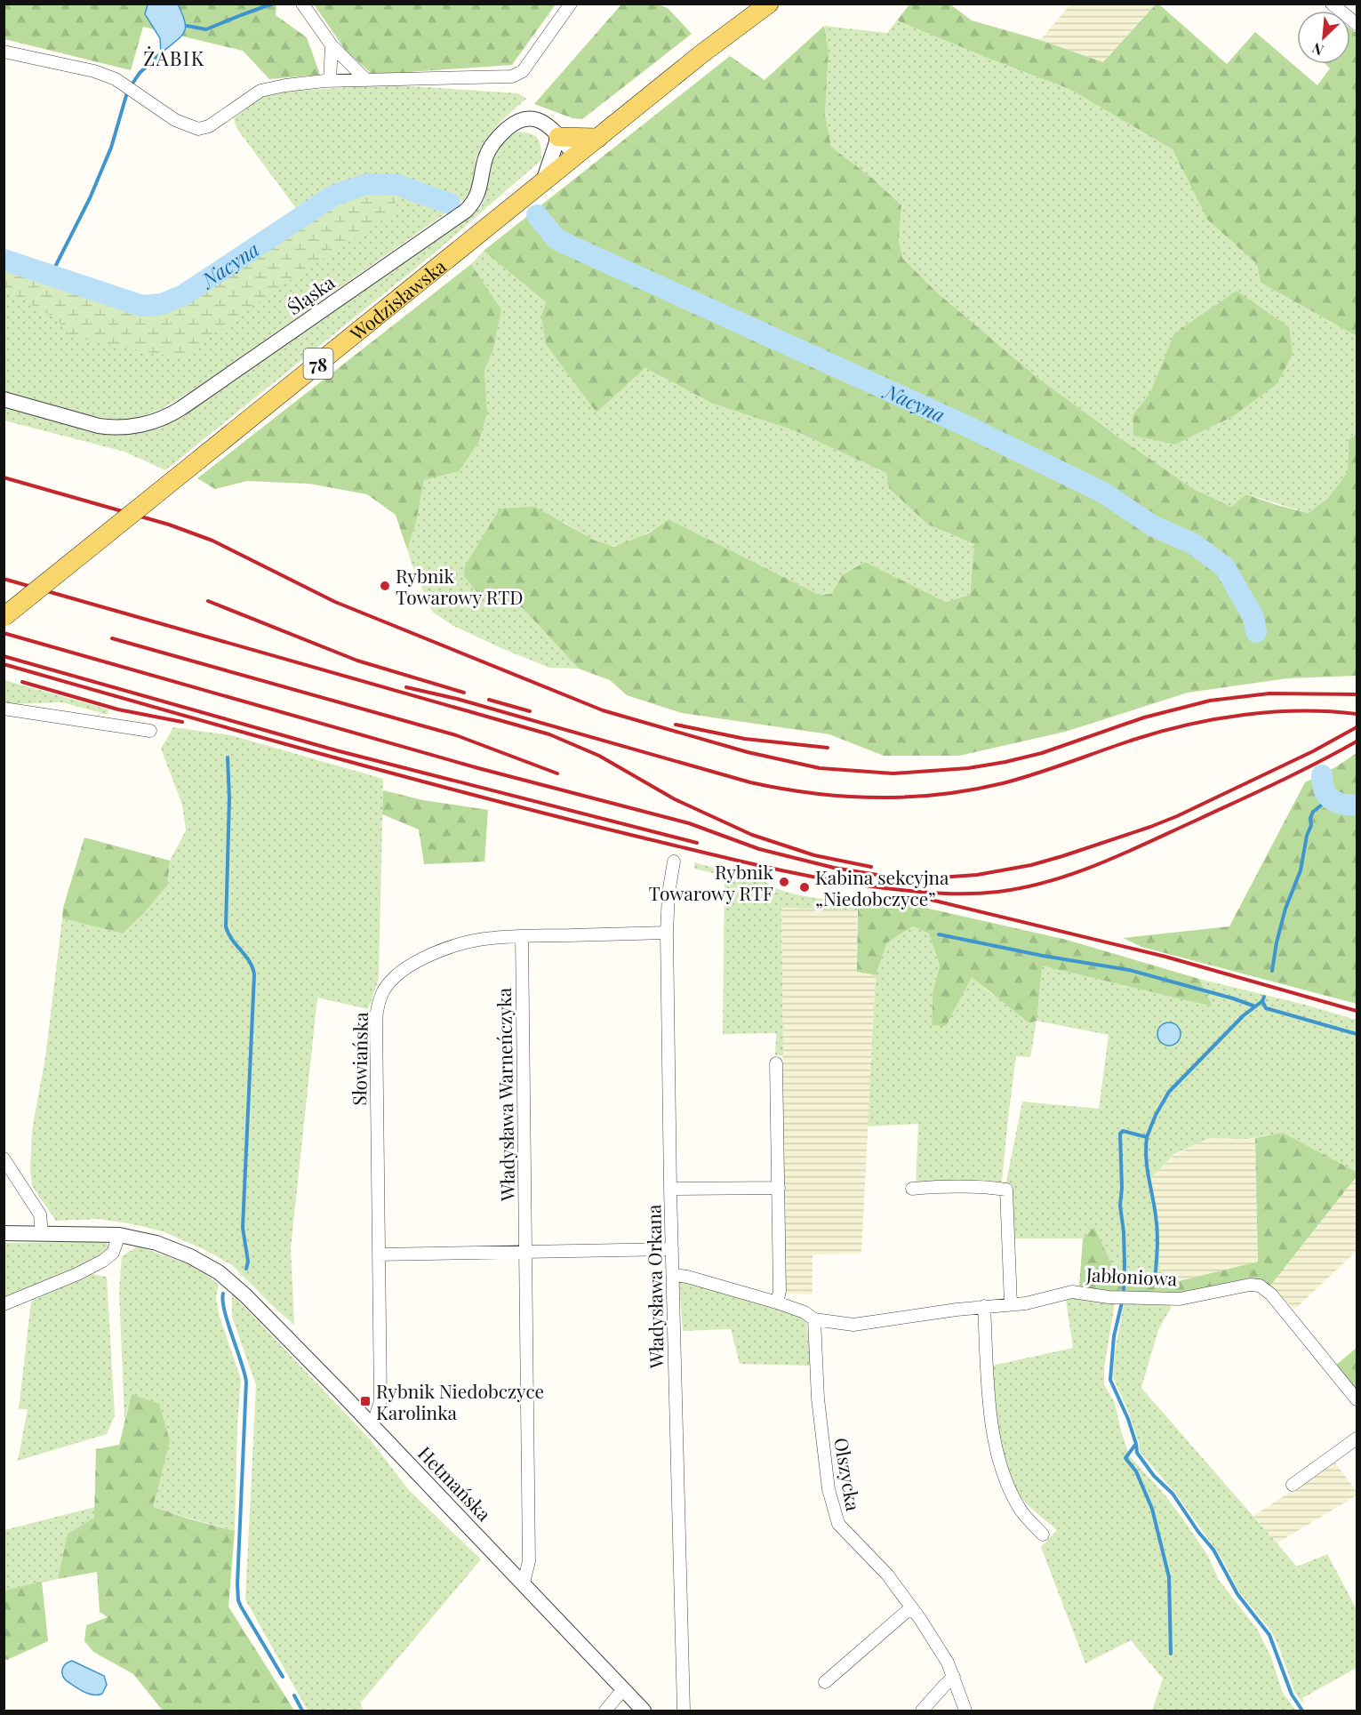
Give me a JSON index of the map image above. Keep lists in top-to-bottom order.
{
  "streets": {
    "main road": ["Wodzisławska", "78"],
    "street": [
      "Śląska",
      "Słowiańska",
      "Władysława Warneńczyka",
      "Jabłoniowa",
      "Władysława Orkana",
      "Olszycka",
      "Hetmańska"
    ]
  },
  "crossings": [
    ["Śląska", "Wodzisławska"],
    ["Słowiańska", "Władysława Warneńczyka"],
    ["Słowiańska", "Władysława Orkana"],
    ["Słowiańska", "Hetmańska"],
    ["Władysława Warneńczyka", "Hetmańska"],
    ["Jabłoniowa", "Władysława Orkana"],
    ["Jabłoniowa", "Olszycka"]
  ],
  "districts": ["ŻABIK"],
  "water": ["Nacyna"],
  "places": {
    "other": ["Rybnik Towarowy RTD", "Rybnik Towarowy RTF", "Kabina sekcyjna „Niedobczyce”"],
    "transit": ["Rybnik Niedobczyce Karolinka"]
  },
  "north": "bottom left"
}
